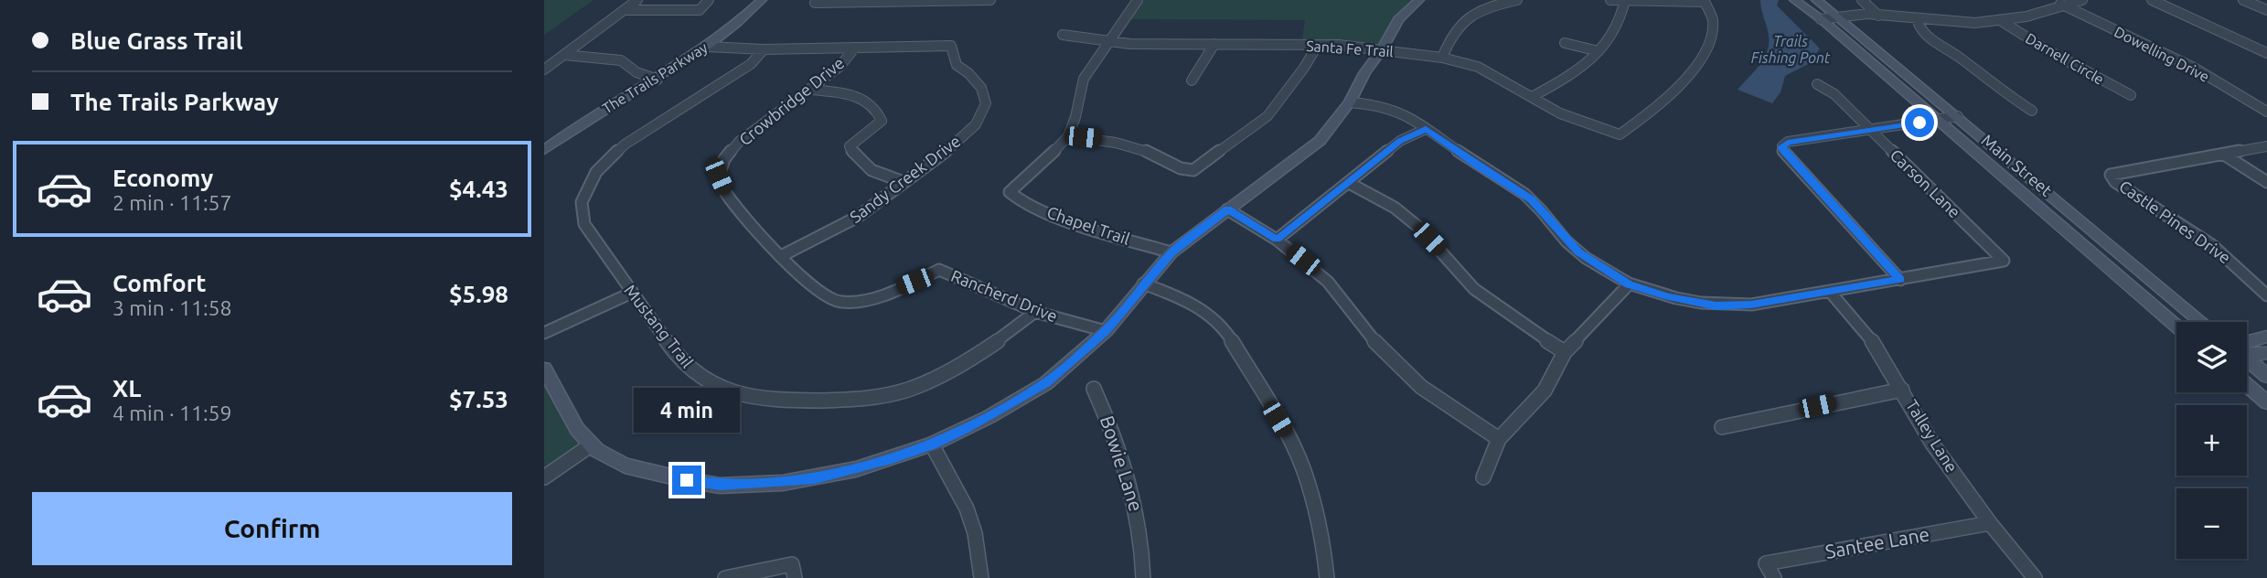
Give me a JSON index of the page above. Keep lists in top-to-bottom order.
{
  "streets": {
    "street": [
      "Santa Fe Trail",
      "Dowelling Drive",
      "Darnell Circle",
      "The Trails Parkway",
      "Crowbridge Drive",
      "Main Street",
      "Sandy Creek Drive",
      "Carson Lane",
      "Castle Pines Drive",
      "Chapel Trail",
      "Rancherd Drive",
      "Mustang Trail",
      "Talley Lane",
      "Bowie Lane",
      "Santee Lane"
    ]
  },
  "crossings": [
    ["Crowbridge Drive", "Sandy Creek Drive"],
    ["Crowbridge Drive", "Rancherd Drive"],
    ["Rancherd Drive", "Mustang Trail"],
    ["Talley Lane", "Santee Lane"]
  ],
  "water": ["Trails Fishing Pont"],
  "page": {
    "banner": ["Blue Grass Trail", "The Trails Parkway"],
    "list": [
      {
        "name": "Economy",
        "note": "2 min · 11:57",
        "value": "$4.43"
      },
      {
        "name": "Comfort",
        "note": "3 min · 11:58",
        "value": "$5.98"
      },
      {
        "name": "XL",
        "note": "4 min · 11:59",
        "value": "$7.53"
      }
    ],
    "map_buttons": ["+", "−"],
    "bubble": "4 min",
    "buttons": "Confirm"
  }
}
